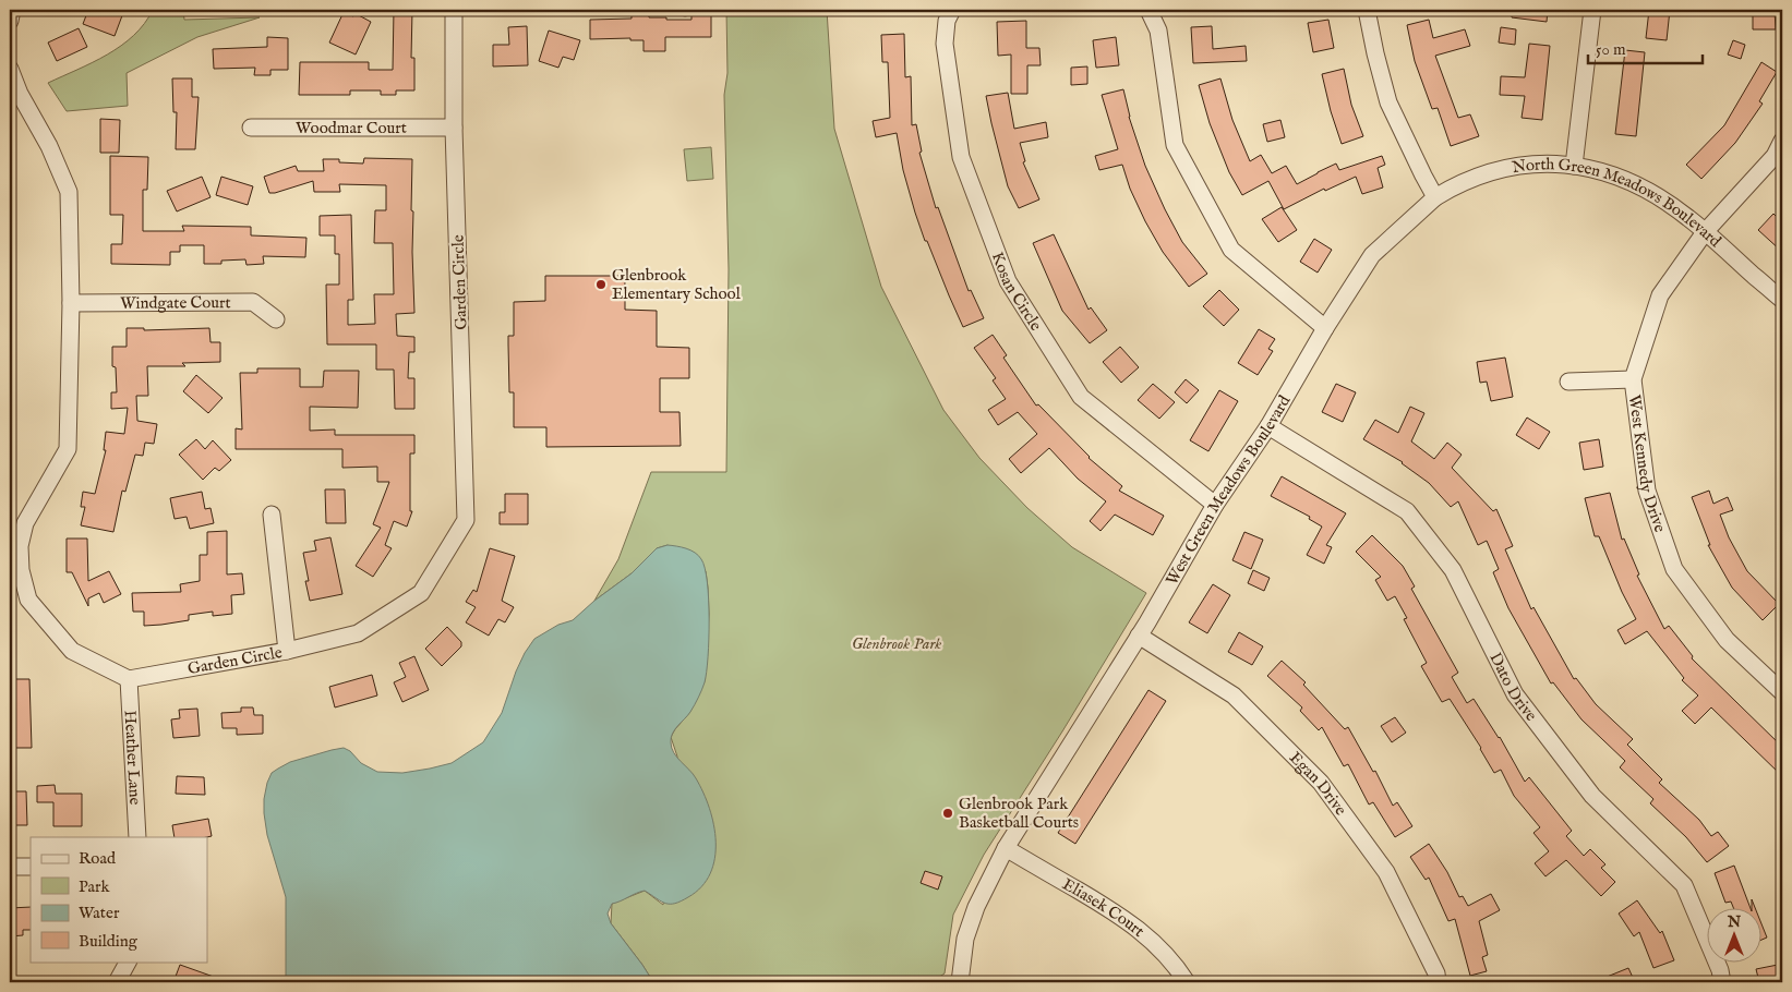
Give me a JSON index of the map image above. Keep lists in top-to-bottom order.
{
  "streets": {
    "street": [
      "Woodmar Court",
      "North Green Meadows Boulevard",
      "Garden Circle",
      "Kosan Circle",
      "Windgate Court",
      "West Kennedy Drive",
      "West Green Meadows Boulevard",
      "Dato Drive",
      "Heather Lane",
      "Egan Drive",
      "Eliasek Court"
    ]
  },
  "crossings": [
    ["Woodmar Court", "Garden Circle"],
    ["North Green Meadows Boulevard", "West Kennedy Drive"],
    ["North Green Meadows Boulevard", "West Green Meadows Boulevard"],
    ["Garden Circle", "Heather Lane"],
    ["Kosan Circle", "West Green Meadows Boulevard"],
    ["West Green Meadows Boulevard", "Dato Drive"],
    ["West Green Meadows Boulevard", "Egan Drive"],
    ["West Green Meadows Boulevard", "Eliasek Court"]
  ],
  "parks": ["Glenbrook Park"],
  "places": ["Glenbrook Elementary School", "Glenbrook Park Basketball Courts"],
  "legend": [
    "Road",
    "Park",
    "Water",
    "Building"
  ],
  "scale_bar": "50 m",
  "north": "top"
}
